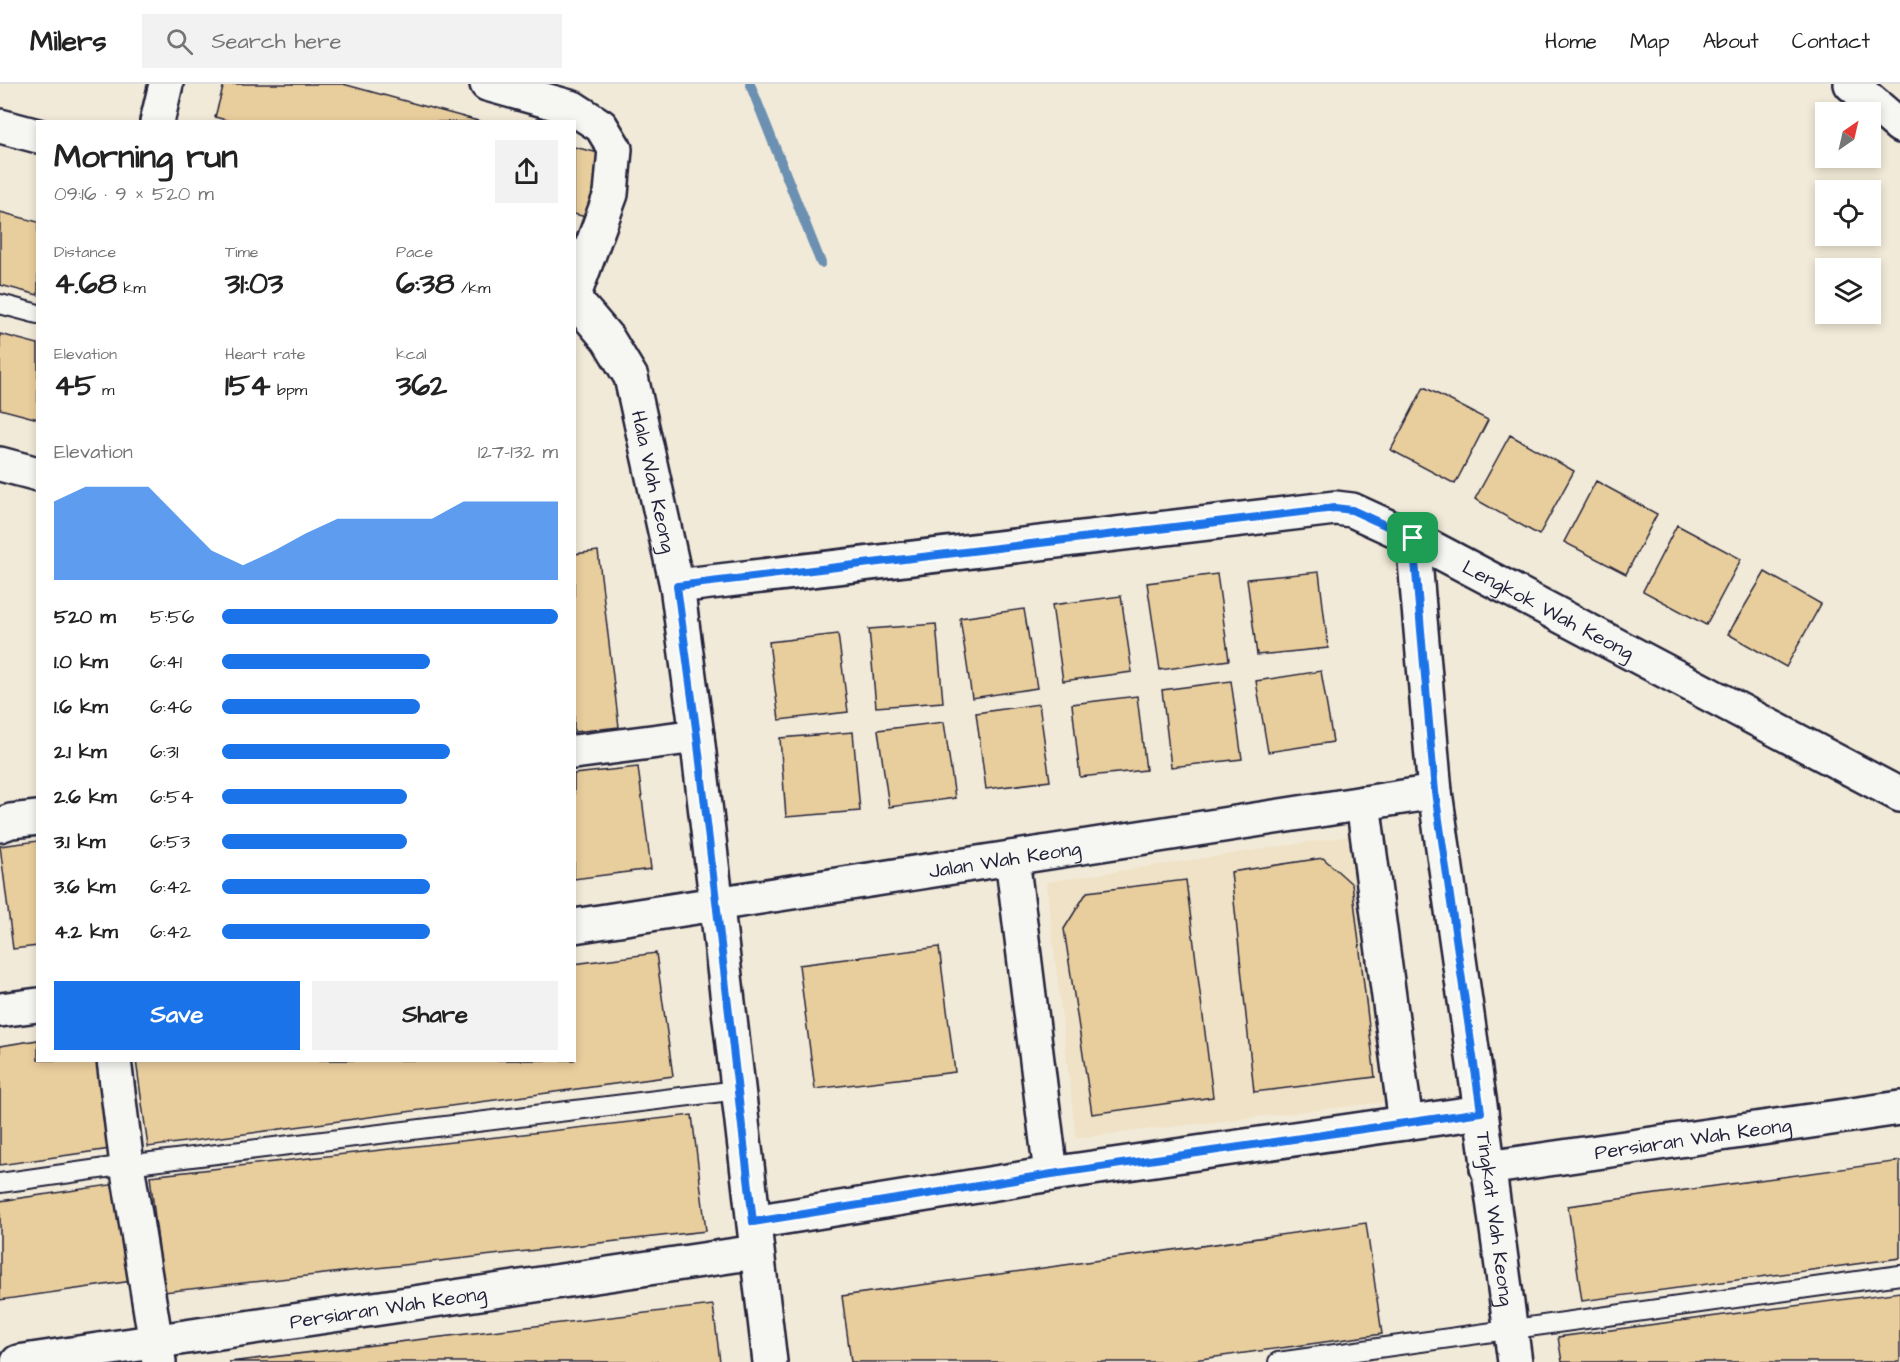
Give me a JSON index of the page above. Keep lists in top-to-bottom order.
{
  "streets": {
    "street": [
      "Hala Wah Keong",
      "Lengkok Wah Keong",
      "Jalan Wah Keong",
      "Persiaran Wah Keong",
      "Tingkat Wah Keong"
    ]
  },
  "crossings": [
    ["Hala Wah Keong", "Lengkok Wah Keong"],
    ["Hala Wah Keong", "Jalan Wah Keong"],
    ["Hala Wah Keong", "Persiaran Wah Keong"],
    ["Lengkok Wah Keong", "Tingkat Wah Keong"],
    ["Jalan Wah Keong", "Tingkat Wah Keong"],
    ["Persiaran Wah Keong", "Tingkat Wah Keong"]
  ],
  "north": "top right",
  "page": {
    "header": "Milers",
    "search": "Search here",
    "nav": [
      "Home",
      "Map",
      "About",
      "Contact"
    ],
    "heading": ["Morning run", "09:16 · 9 × 520 m"],
    "stats": [
      ["Distance", "4.68 km"],
      ["Time", "31:03"],
      ["Pace", "6:38 /km"],
      ["Elevation", "45 m"],
      ["Heart rate", "154 bpm"],
      ["kcal", "362"]
    ],
    "chart": ["Elevation", "127–132 m"],
    "list": [
      {
        "name": "520 m",
        "note": "5:56"
      },
      {
        "name": "1.0 km",
        "note": "6:41"
      },
      {
        "name": "1.6 km",
        "note": "6:46"
      },
      {
        "name": "2.1 km",
        "note": "6:31"
      },
      {
        "name": "2.6 km",
        "note": "6:54"
      },
      {
        "name": "3.1 km",
        "note": "6:53"
      },
      {
        "name": "3.6 km",
        "note": "6:42"
      },
      {
        "name": "4.2 km",
        "note": "6:42"
      }
    ],
    "buttons": ["Save", "Share"]
  }
}
